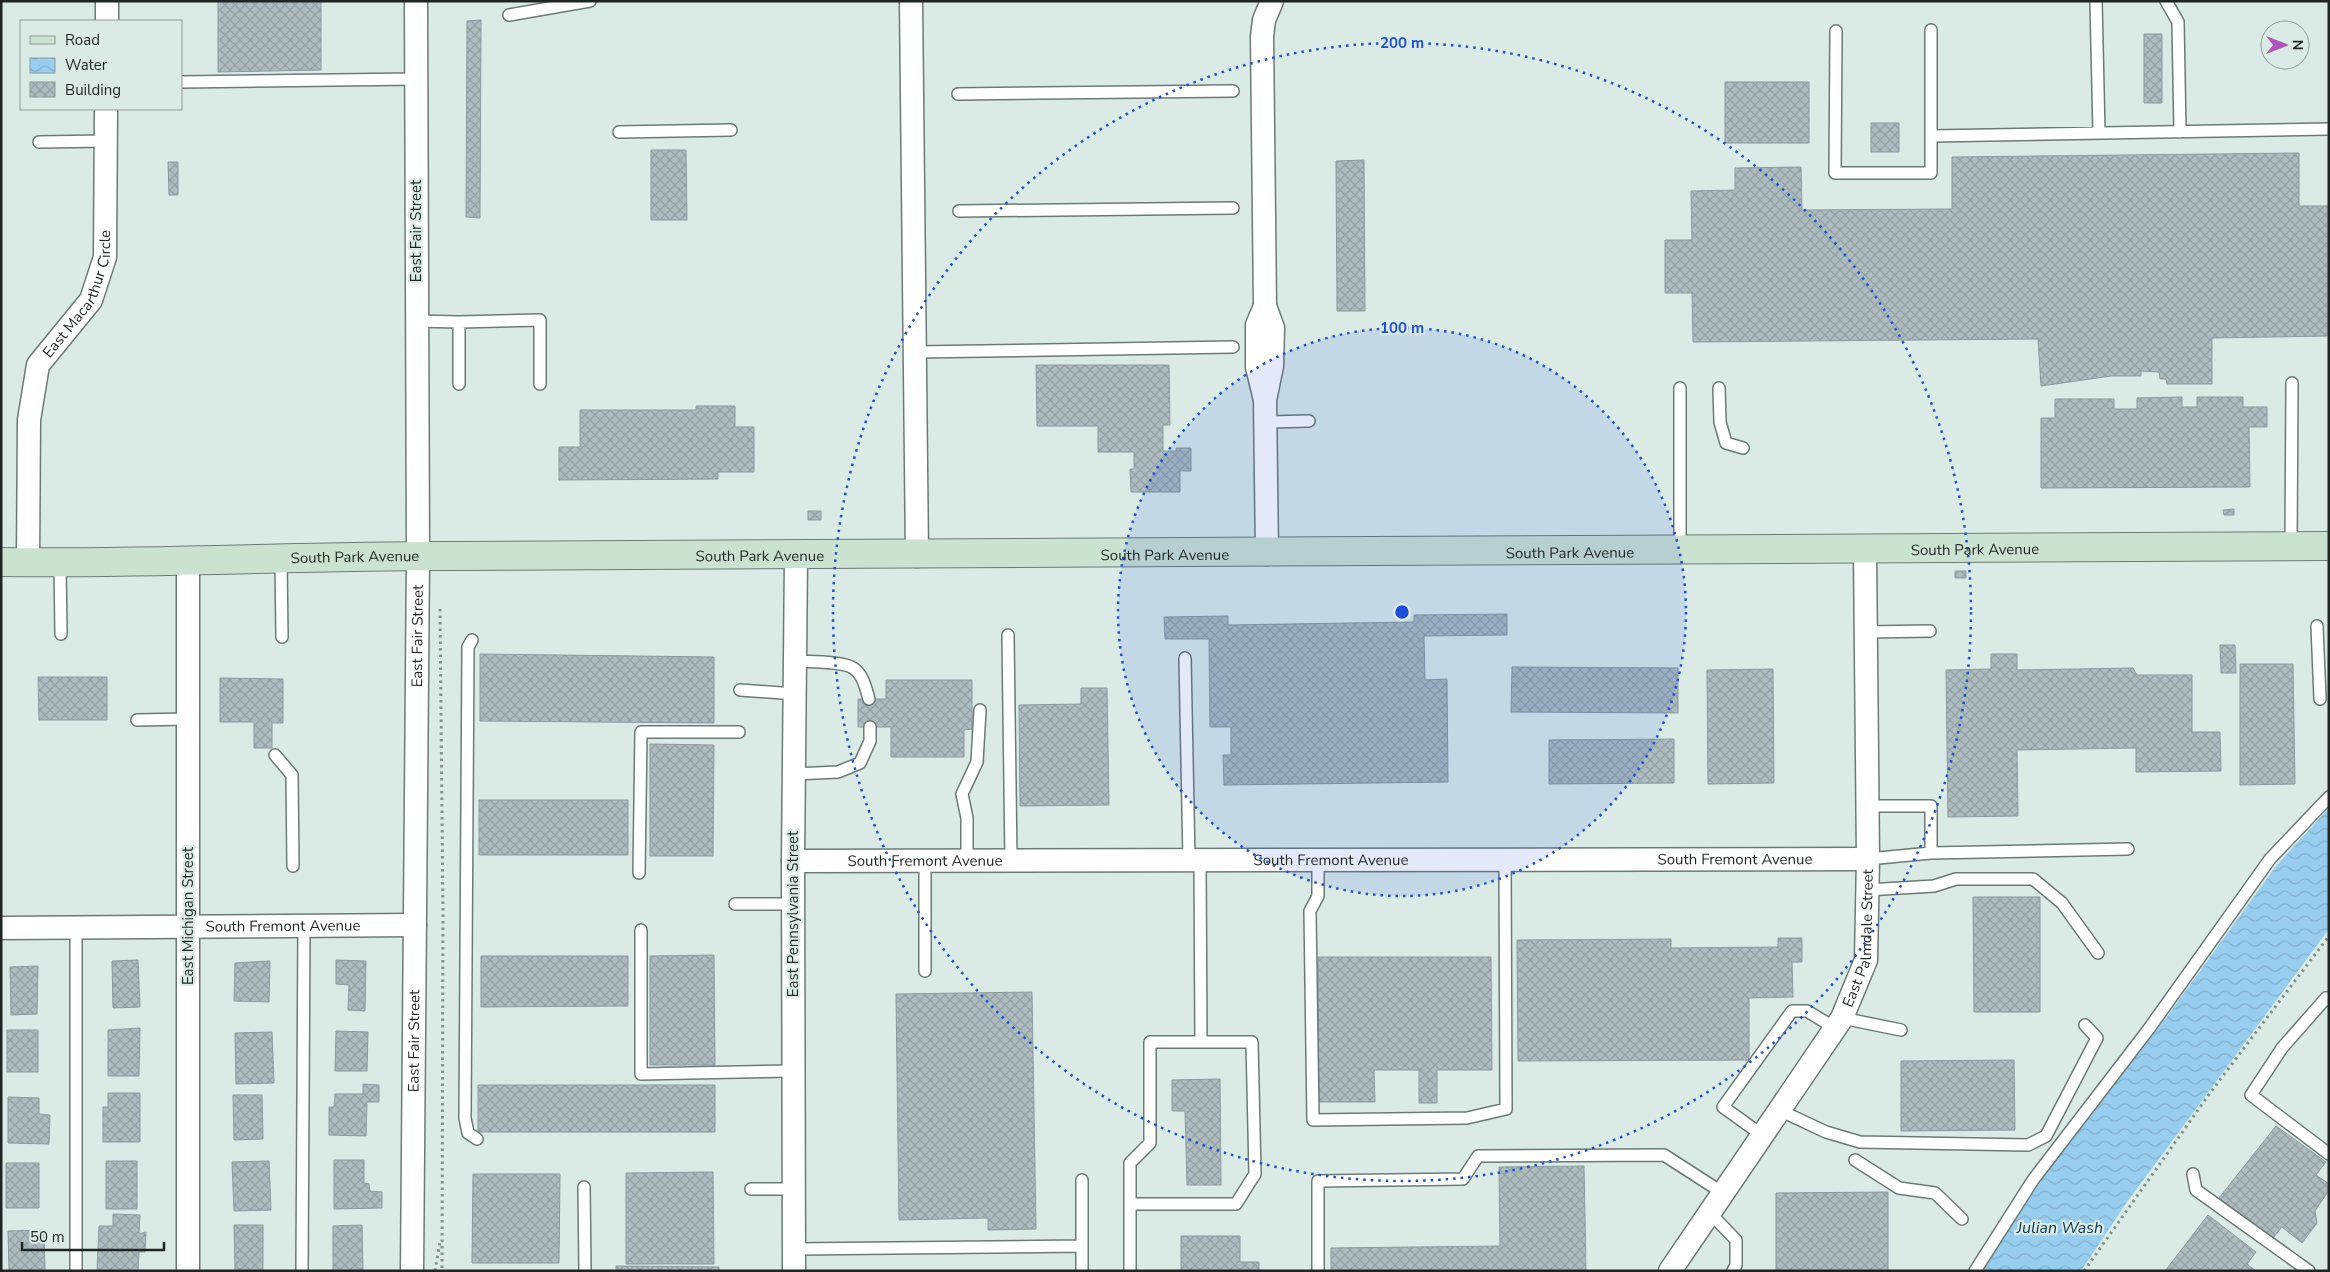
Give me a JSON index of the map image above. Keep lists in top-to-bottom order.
{
  "streets": {
    "main road": ["South Park Avenue"],
    "street": [
      "East Fair Street",
      "East Macarthur Circle",
      "South Fremont Avenue",
      "East Pennsylvania Street",
      "East Michigan Street",
      "East Palmdale Street"
    ]
  },
  "crossings": [
    ["East Fair Street", "South Park Avenue"],
    ["East Fair Street", "South Fremont Avenue"],
    ["East Macarthur Circle", "South Park Avenue"],
    ["South Park Avenue", "East Pennsylvania Street"],
    ["South Park Avenue", "East Michigan Street"],
    ["South Park Avenue", "East Palmdale Street"],
    ["South Fremont Avenue", "East Pennsylvania Street"],
    ["South Fremont Avenue", "East Michigan Street"],
    ["South Fremont Avenue", "East Palmdale Street"]
  ],
  "water": ["Julian Wash"],
  "legend": ["Road", "Water", "Building"],
  "scale_bar": "50 m",
  "north": "right",
  "rings": ["200 m", "100 m"]
}
